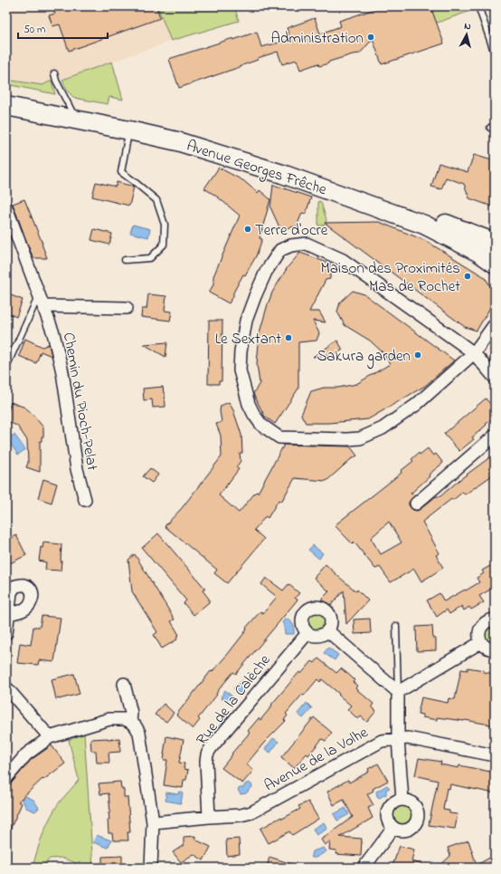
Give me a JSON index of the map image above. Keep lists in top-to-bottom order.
{
  "streets": {
    "main road": ["Avenue Georges Frêche"],
    "street": ["Chemin du Pioch-Pelat", "Rue de la Calèche", "Avenue de la Volhe"]
  },
  "crossings": [
    ["Rue de la Calèche", "Avenue de la Volhe"]
  ],
  "places": [
    "Administration",
    "Terre d'ocre",
    "Maison des Proximités Mas de Rochet",
    "Le Sextant",
    "Sakura garden"
  ],
  "scale_bar": "50 m",
  "north": "top"
}
